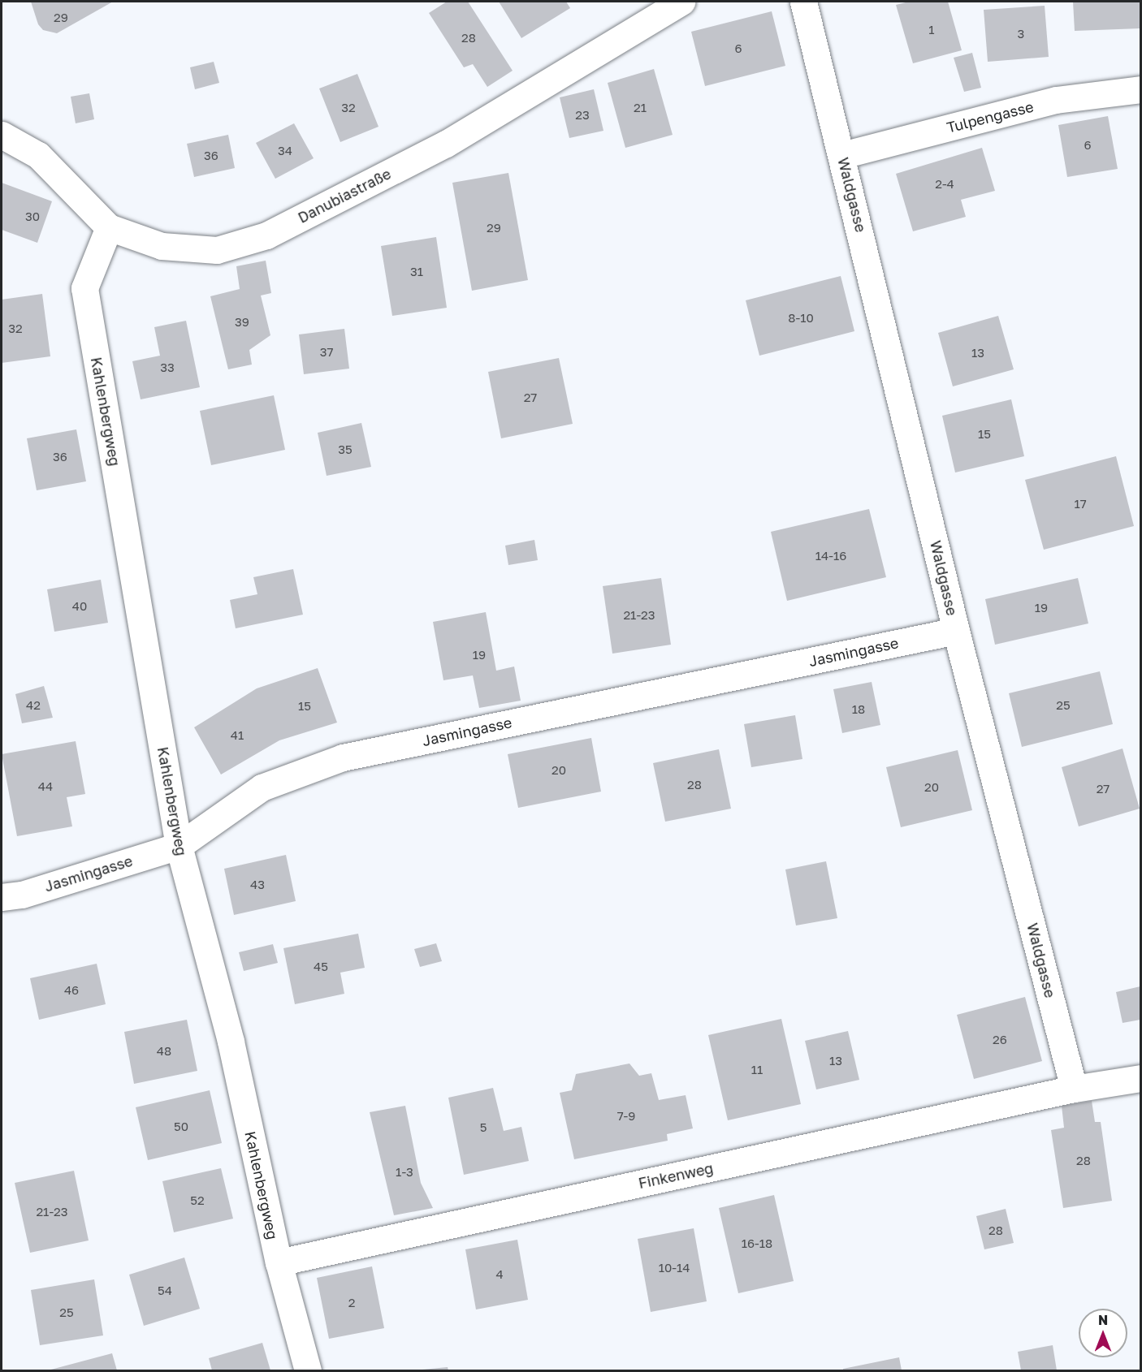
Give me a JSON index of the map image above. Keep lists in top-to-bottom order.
{
  "streets": {
    "street": [
      "Tulpengasse",
      "Waldgasse",
      "Danubiastraße",
      "Kahlenbergweg",
      "Jasmingasse",
      "Finkenweg"
    ]
  },
  "crossings": [
    ["Tulpengasse", "Waldgasse"],
    ["Waldgasse", "Jasmingasse"],
    ["Waldgasse", "Finkenweg"],
    ["Danubiastraße", "Kahlenbergweg"],
    ["Kahlenbergweg", "Jasmingasse"],
    ["Kahlenbergweg", "Finkenweg"]
  ],
  "house_numbers": [
    "29",
    "1",
    "3",
    "28",
    "6",
    "32",
    "21",
    "23",
    "6",
    "34",
    "36",
    "2-4",
    "30",
    "29",
    "31",
    "8-10",
    "39",
    "32",
    "37",
    "13",
    "33",
    "27",
    "15",
    "35",
    "36",
    "17",
    "14-16",
    "40",
    "19",
    "21-23",
    "19",
    "42",
    "25",
    "15",
    "18",
    "41",
    "20",
    "28",
    "44",
    "20",
    "27",
    "43",
    "45",
    "46",
    "26",
    "48",
    "13",
    "11",
    "7-9",
    "50",
    "5",
    "28",
    "1-3",
    "52",
    "21-23",
    "28",
    "16-18",
    "10-14",
    "4",
    "54",
    "2",
    "25"
  ],
  "north": "top"
}
